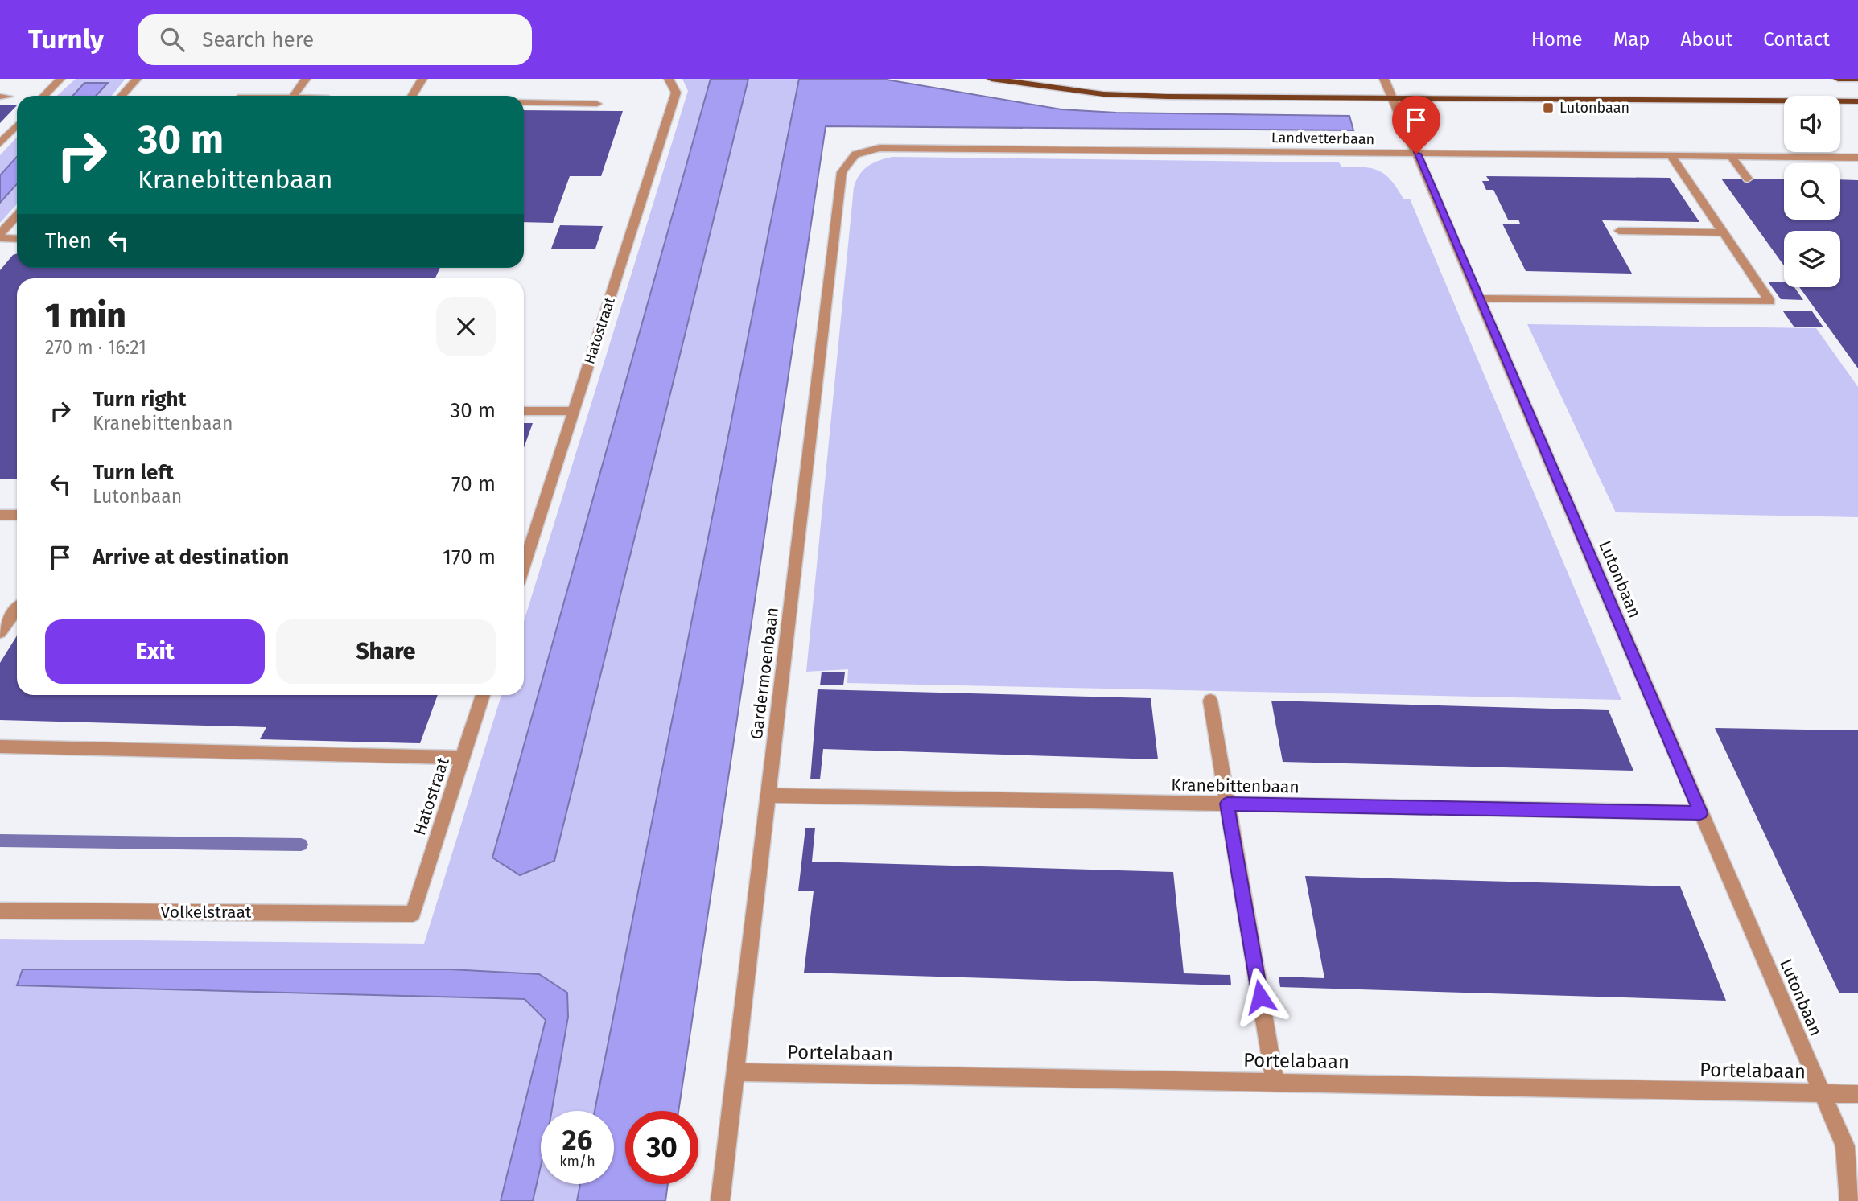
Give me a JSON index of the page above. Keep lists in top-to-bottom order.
{
  "streets": {
    "street": [
      "Landvetterbaan",
      "Hatostraat",
      "Lutonbaan",
      "Gardermoenbaan",
      "Kranebittenbaan",
      "Volkelstraat",
      "Portelabaan"
    ]
  },
  "crossings": [
    ["Landvetterbaan", "Lutonbaan"],
    ["Landvetterbaan", "Gardermoenbaan"],
    ["Hatostraat", "Volkelstraat"],
    ["Lutonbaan", "Kranebittenbaan"],
    ["Lutonbaan", "Portelabaan"],
    ["Gardermoenbaan", "Kranebittenbaan"],
    ["Gardermoenbaan", "Portelabaan"]
  ],
  "places": {
    "transit": ["Lutonbaan"]
  },
  "page": {
    "header": "Turnly",
    "search": "Search here",
    "nav": [
      "Home",
      "Map",
      "About",
      "Contact"
    ],
    "turn": ["30 m", "Kranebittenbaan"],
    "then": "Then",
    "heading": ["1 min", "270 m · 16:21"],
    "list": [
      {
        "name": "Turn right",
        "note": "Kranebittenbaan",
        "value": "30 m"
      },
      {
        "name": "Turn left",
        "note": "Lutonbaan",
        "value": "70 m"
      },
      {
        "name": "Arrive at destination",
        "value": "170 m"
      }
    ],
    "buttons": ["Exit", "Share"],
    "speed": "26 km/h",
    "limit": "30"
  }
}
